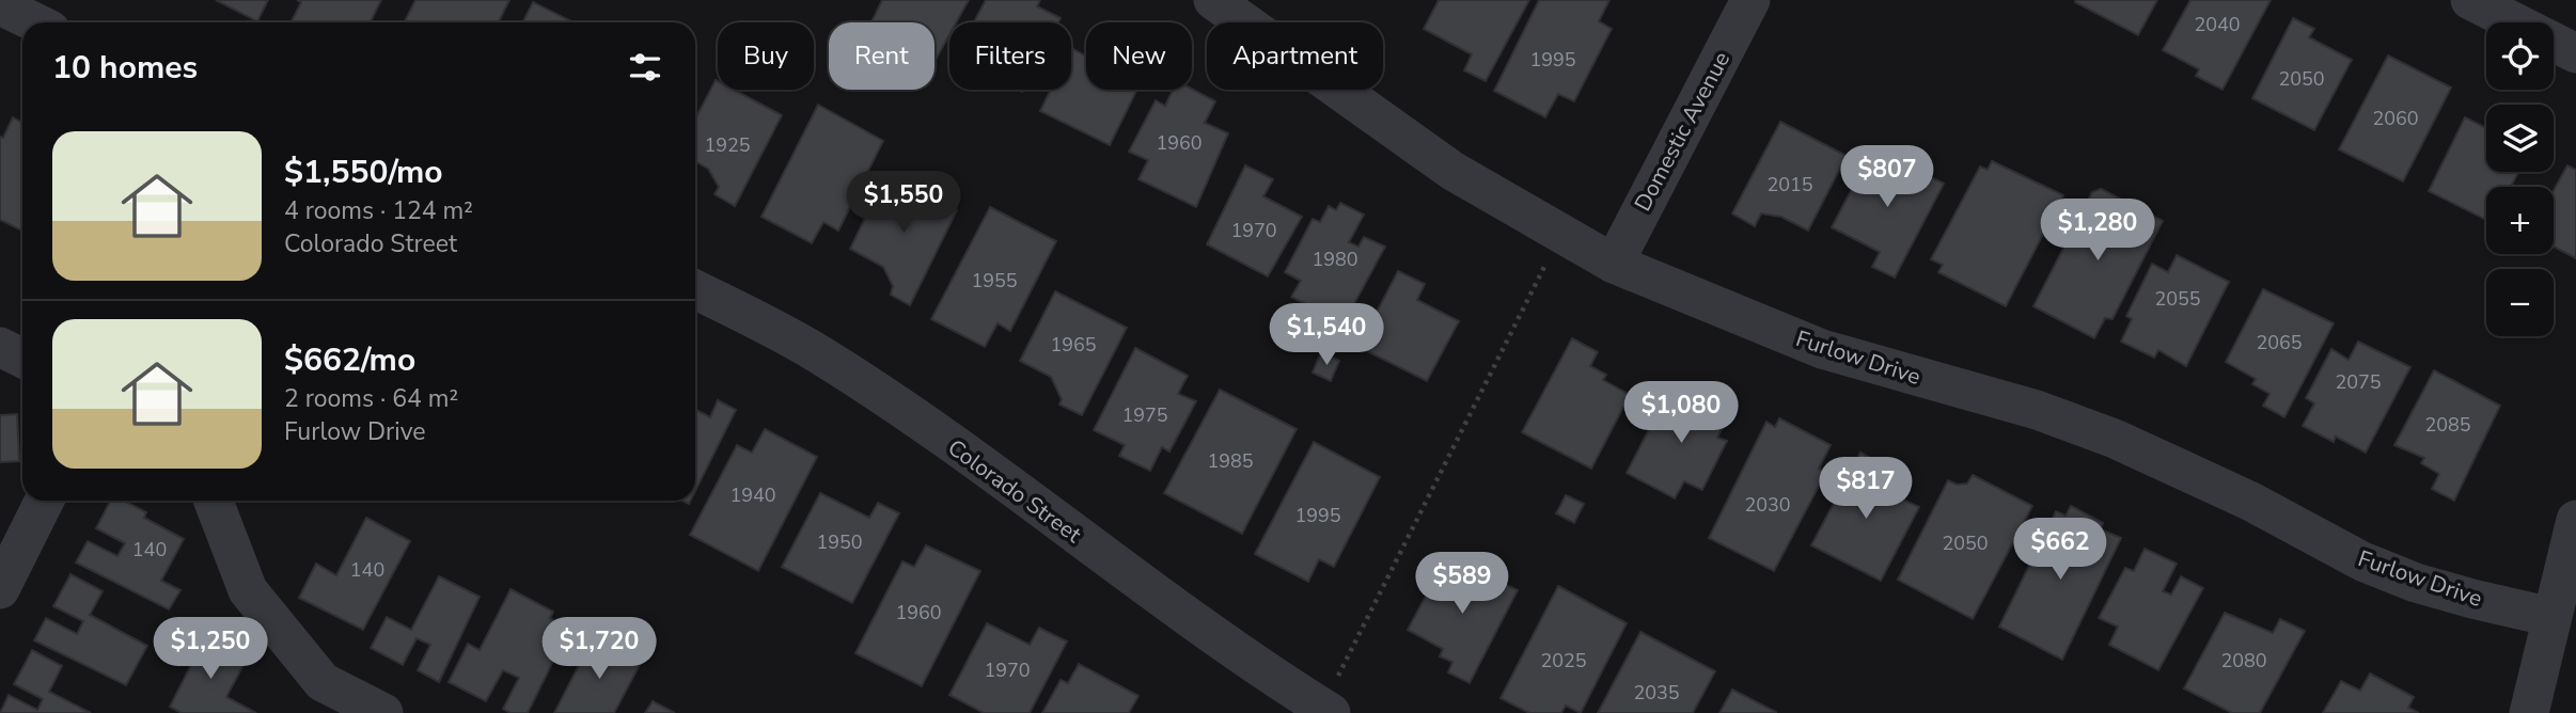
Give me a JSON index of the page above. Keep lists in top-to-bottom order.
{
  "streets": {
    "street": ["Domestic Avenue", "Furlow Drive", "Colorado Street"]
  },
  "crossings": [
    ["Domestic Avenue", "Furlow Drive"]
  ],
  "house_numbers": [
    "2040",
    "1995",
    "2050",
    "2060",
    "1960",
    "1925",
    "2015",
    "1970",
    "1980",
    "1955",
    "2055",
    "2065",
    "1965",
    "2075",
    "1975",
    "2085",
    "1985",
    "1940",
    "2030",
    "1995",
    "1950",
    "2050",
    "140",
    "140",
    "1960",
    "2025",
    "2080",
    "1970",
    "2035"
  ],
  "page": {
    "map_buttons": ["+", "−"],
    "chip": [
      "Buy",
      "Rent",
      "Filters",
      "New",
      "Apartment"
    ],
    "heading": "10 homes",
    "list": [
      {
        "name": "$1,550/mo",
        "note": "4 rooms · 124 m² · Colorado Street"
      },
      {
        "name": "$662/mo",
        "note": "2 rooms · 64 m² · Furlow Drive"
      }
    ],
    "price": [
      "$807",
      "$1,550",
      "$1,280",
      "$1,540",
      "$1,080",
      "$817",
      "$662",
      "$589",
      "$1,250",
      "$1,720"
    ]
  }
}
